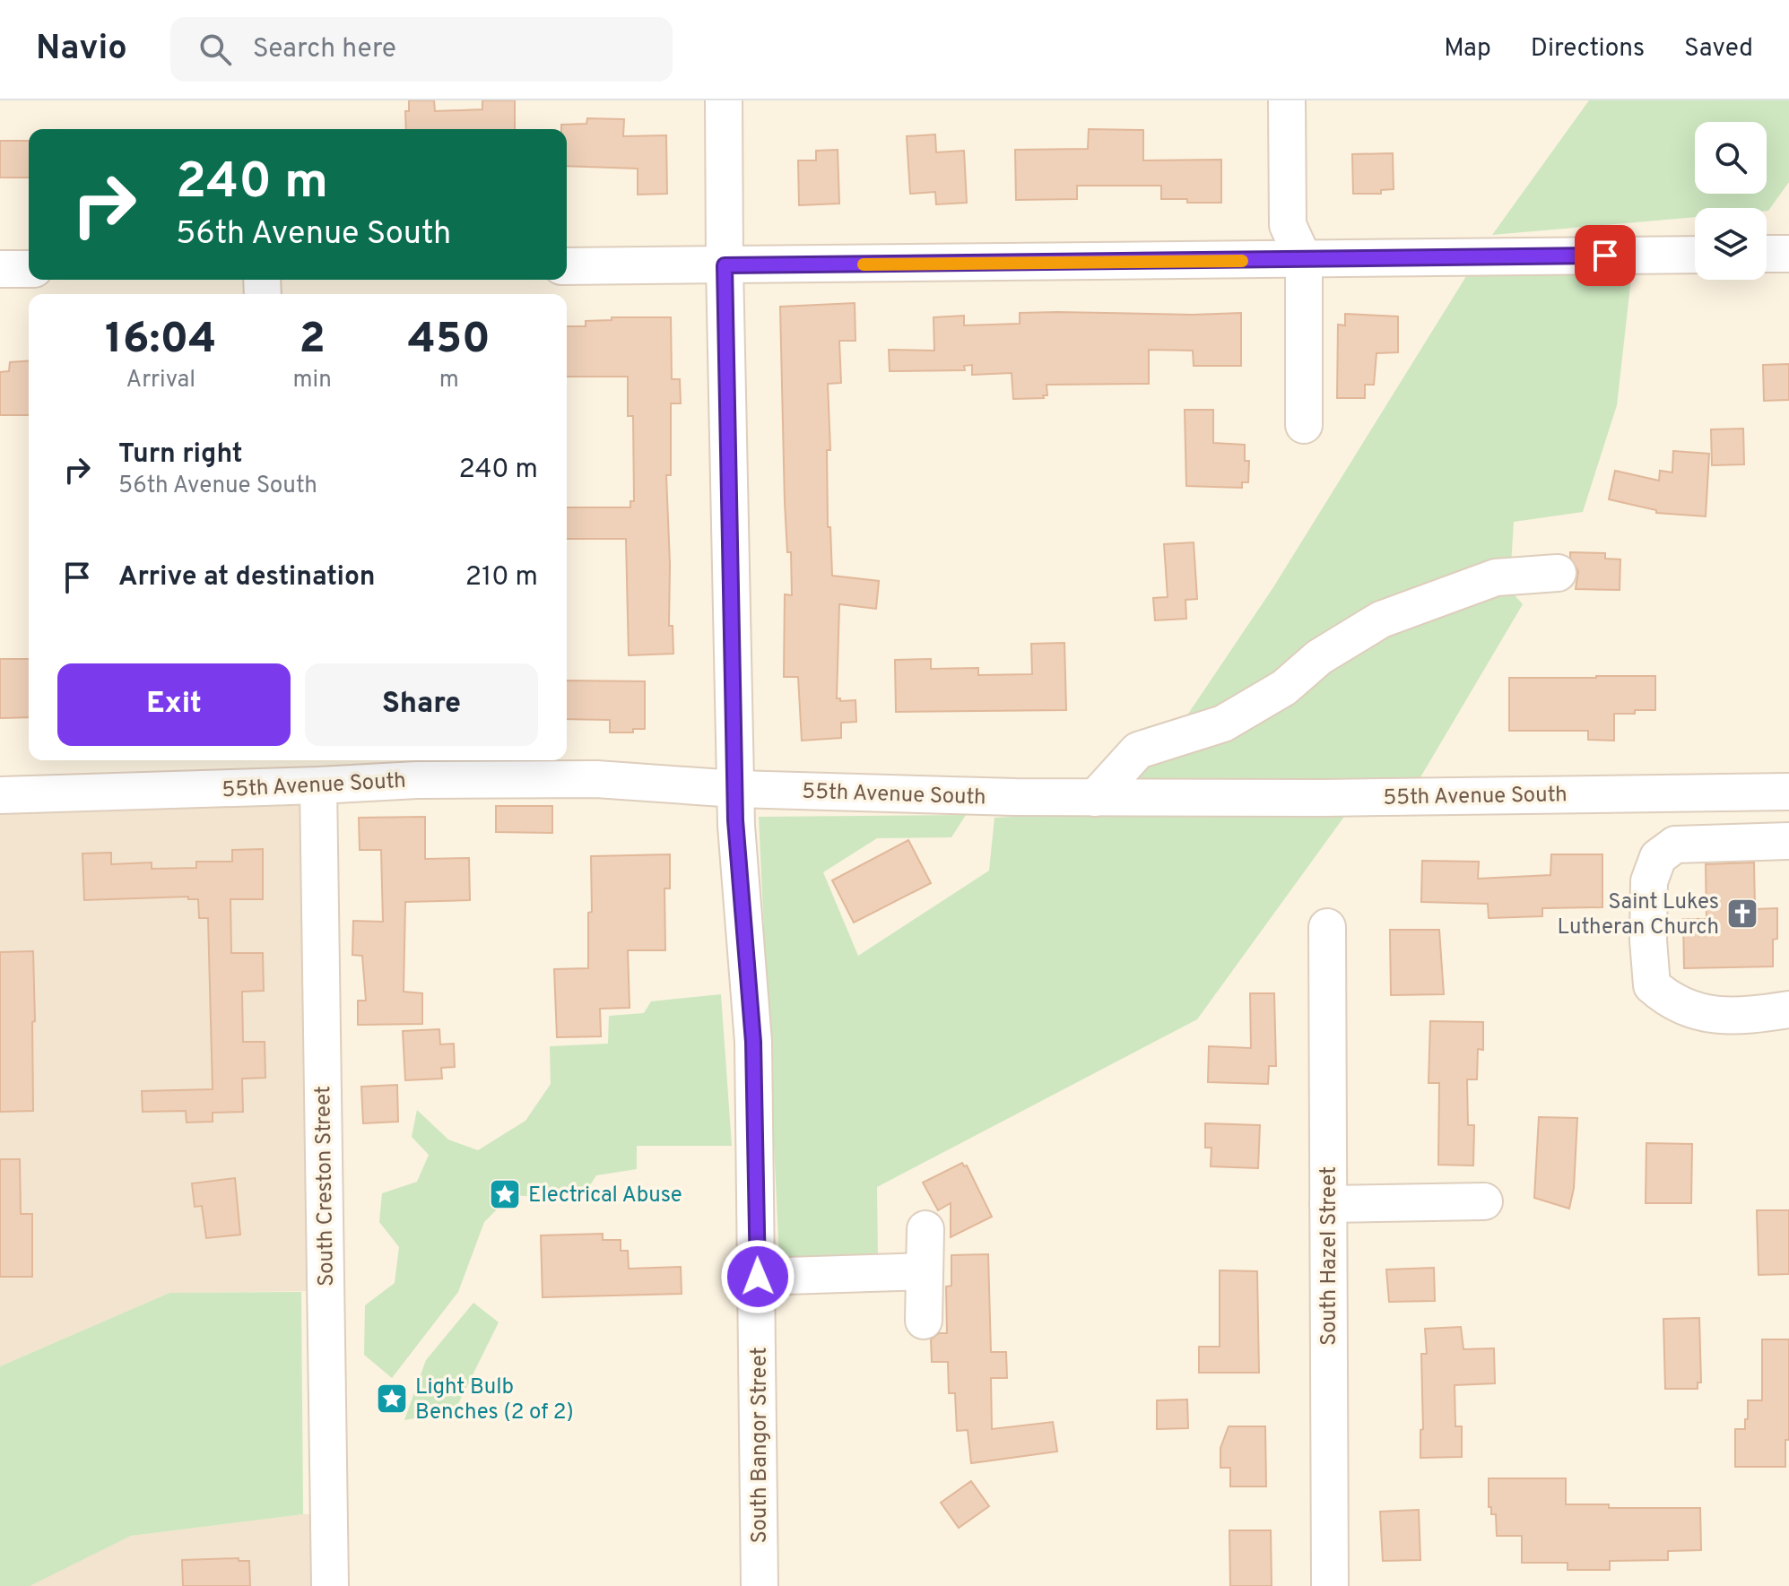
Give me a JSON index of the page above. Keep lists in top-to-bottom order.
{
  "streets": {
    "street": [
      "55th Avenue South",
      "South Creston Street",
      "South Hazel Street",
      "South Bangor Street"
    ]
  },
  "crossings": [
    ["55th Avenue South", "South Creston Street"],
    ["55th Avenue South", "South Bangor Street"]
  ],
  "places": {
    "church": ["Saint Lukes Lutheran Church"],
    "place": ["Electrical Abuse", "Light Bulb Benches (2 of 2)"]
  },
  "page": {
    "header": "Navio",
    "search": "Search here",
    "nav": ["Map", "Directions", "Saved"],
    "turn": ["240 m", "56th Avenue South"],
    "eta": [
      "16:04",
      "Arrival",
      "2",
      "min",
      "450",
      "m"
    ],
    "list": [
      {
        "name": "Turn right",
        "note": "56th Avenue South",
        "value": "240 m"
      },
      {
        "name": "Arrive at destination",
        "value": "210 m"
      }
    ],
    "buttons": ["Exit", "Share"]
  }
}
